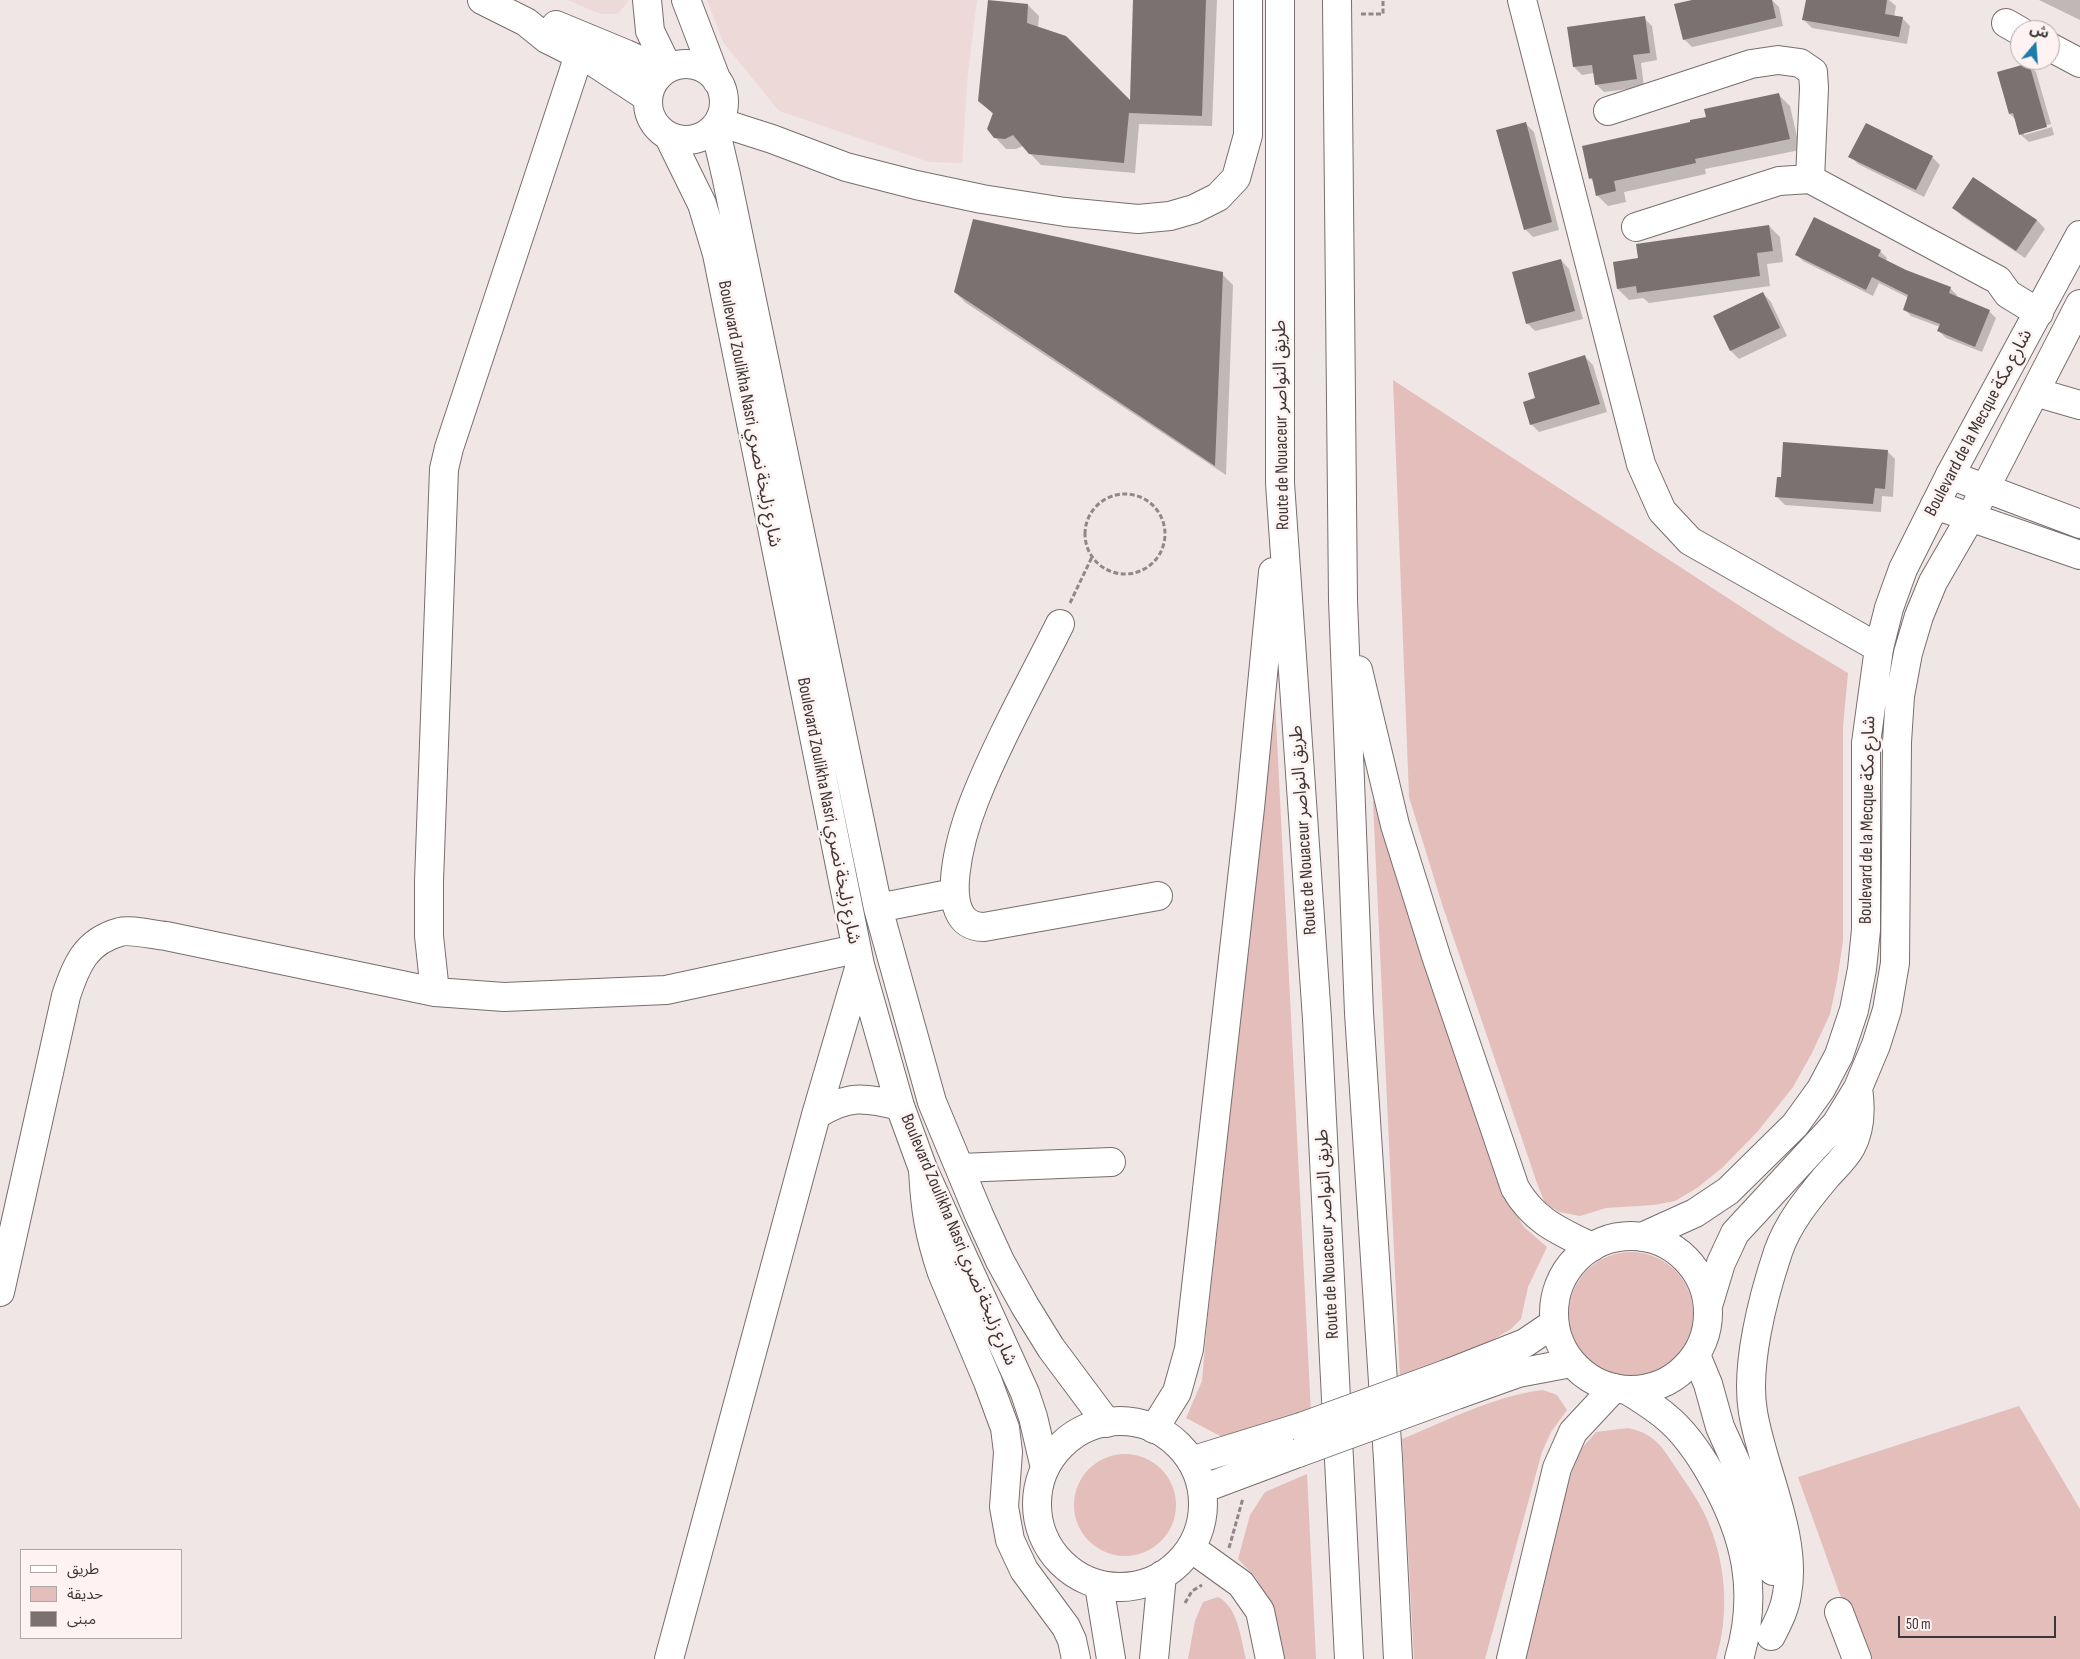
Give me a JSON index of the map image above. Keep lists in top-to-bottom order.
{
  "streets": {
    "main road": ["Boulevard Zoulikha Nasri شارع زليخة نصري", "Boulevard de la Mecque شارع مكة", "Route de Nouaceur طريق النواصر"]
  },
  "legend": ["طريق", "حديقة", "مبنى"],
  "scale_bar": "50 m",
  "north": "top"
}
